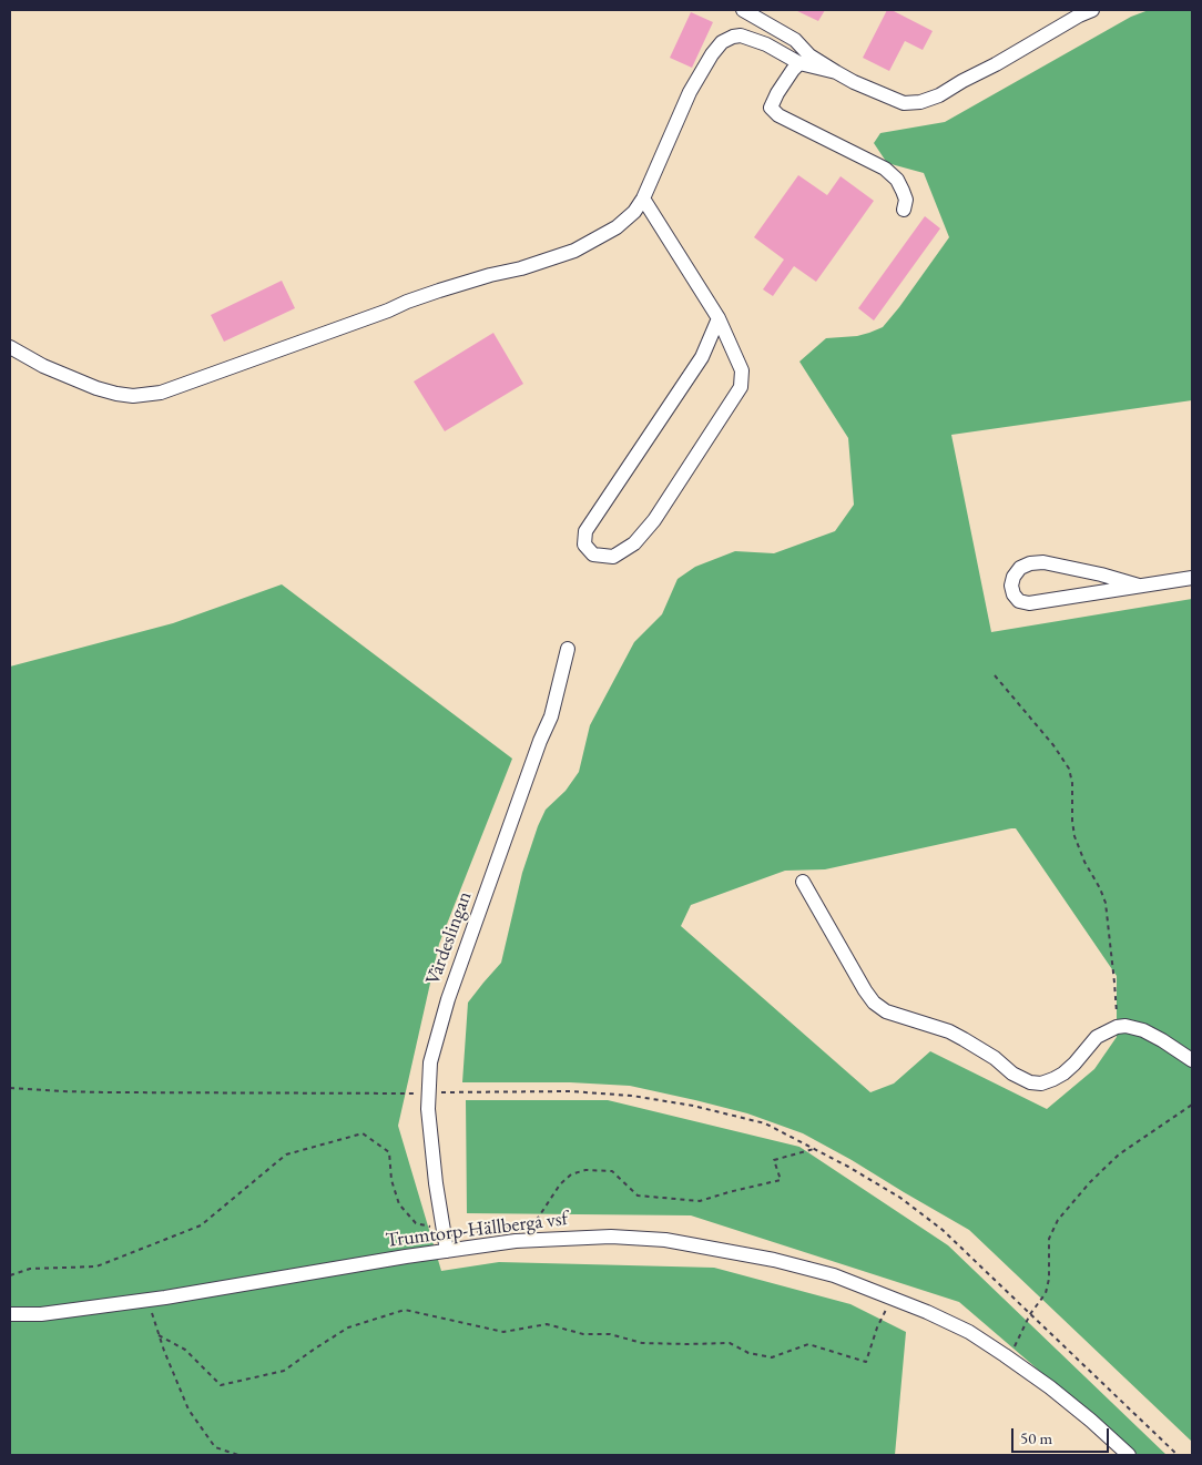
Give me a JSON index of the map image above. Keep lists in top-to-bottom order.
{
  "streets": {
    "street": ["Värdeslingan", "Trumtorp-Hällberga vsf"]
  },
  "crossings": [
    ["Värdeslingan", "Trumtorp-Hällberga vsf"]
  ],
  "scale_bar": "50 m"
}
